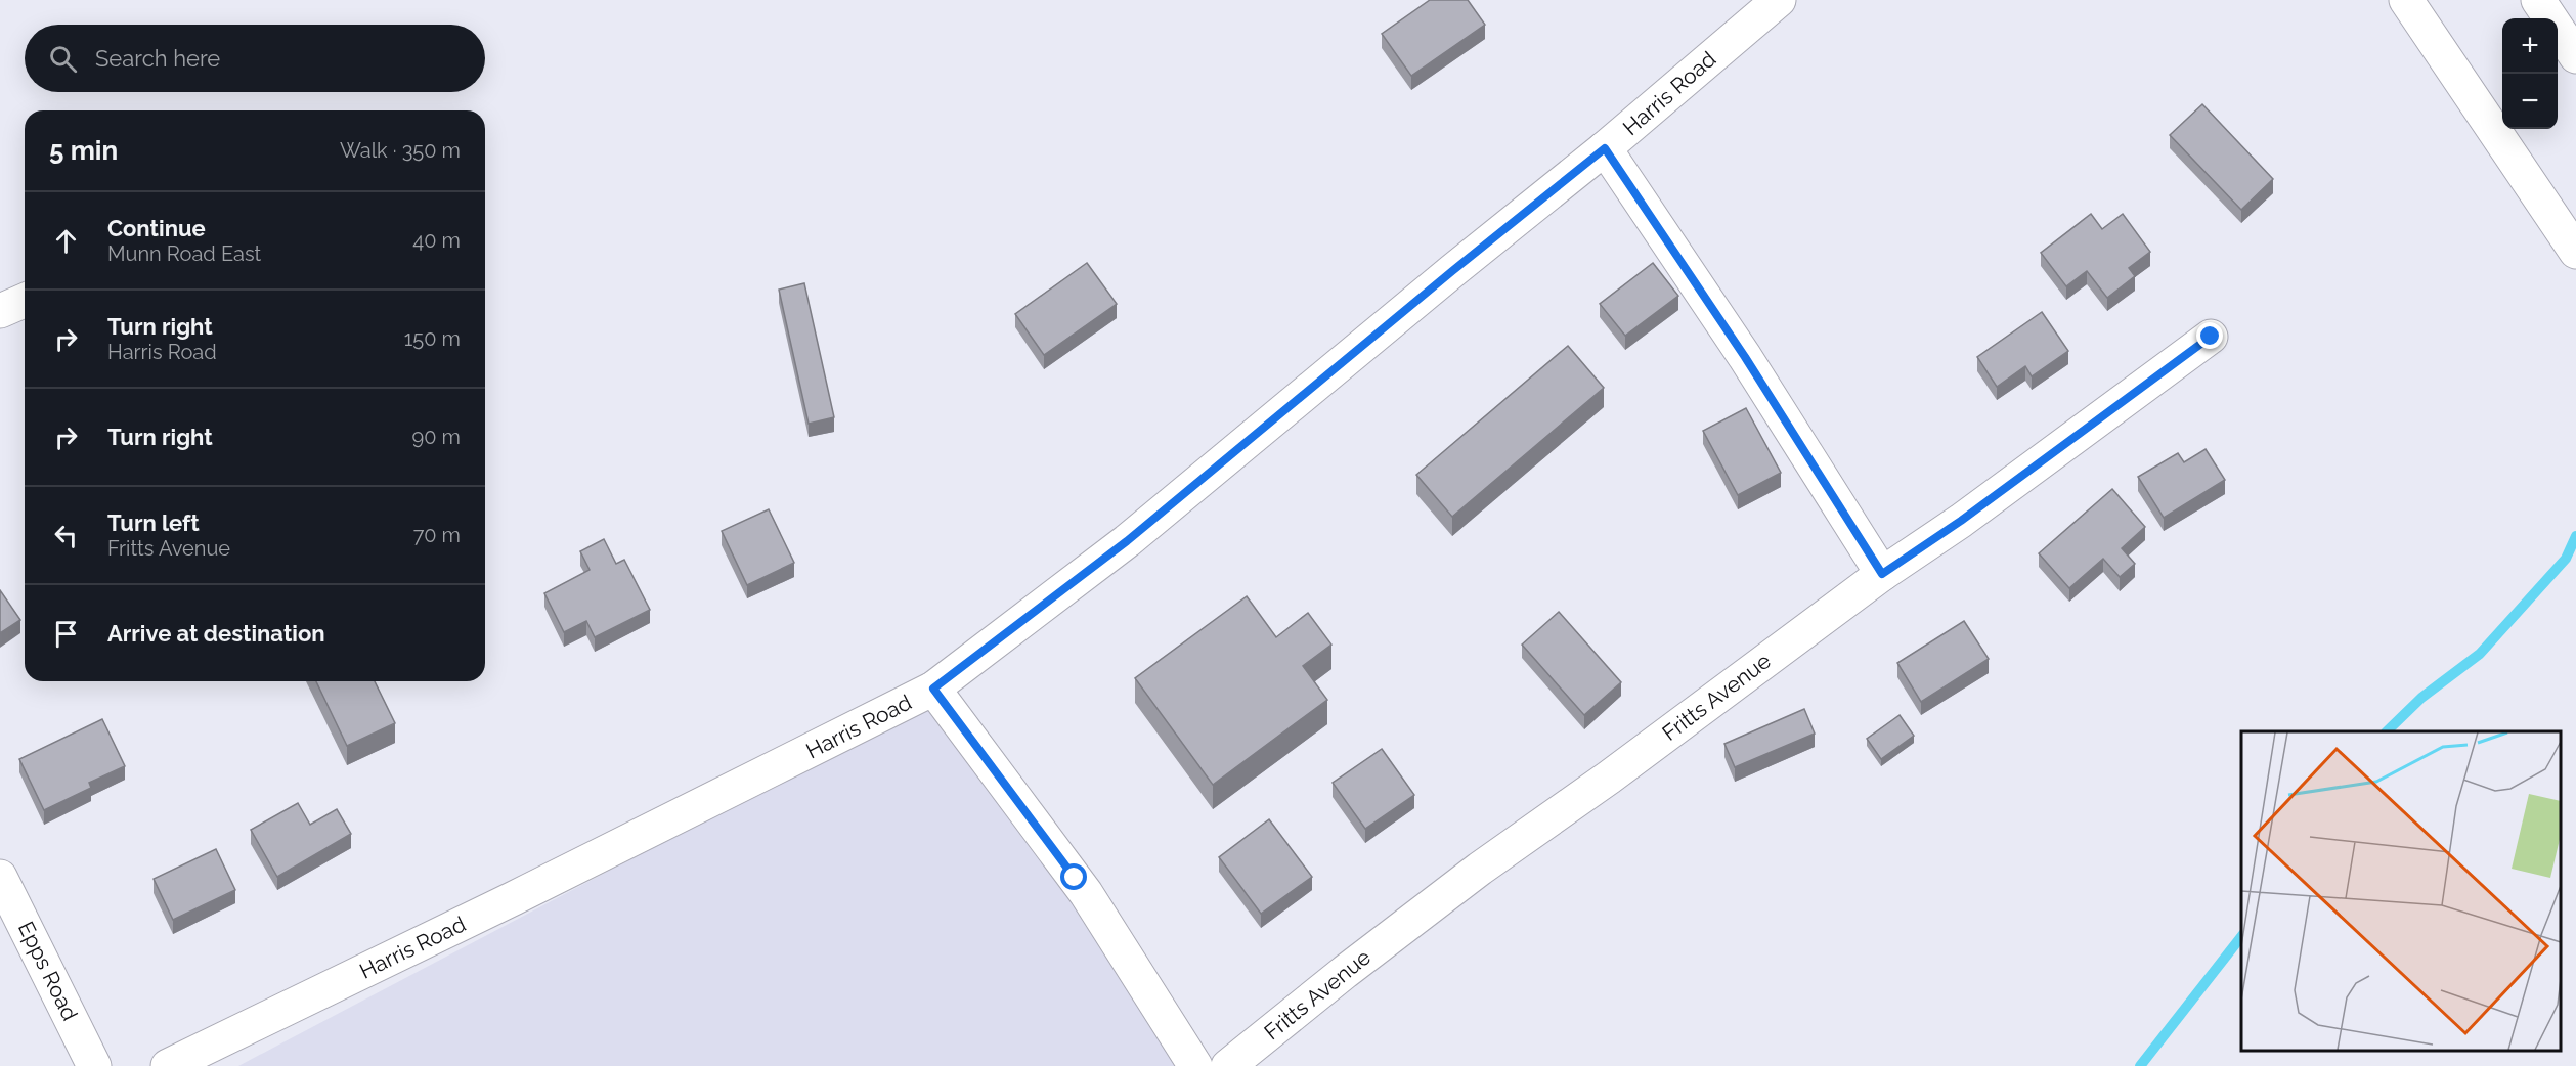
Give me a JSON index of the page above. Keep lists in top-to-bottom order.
{
  "streets": {
    "main road": ["Harris Road", "Fritts Avenue", "Epps Road"]
  },
  "page": {
    "map_buttons": ["+", "−"],
    "search": "Search here",
    "heading": ["5 min", "Walk · 350 m"],
    "list": [
      ["Continue", "Munn Road East", "40 m"],
      ["Turn right", "Harris Road", "150 m"],
      ["Turn right", "90 m"],
      ["Turn left", "Fritts Avenue", "70 m"],
      "Arrive at destination"
    ]
  }
}
